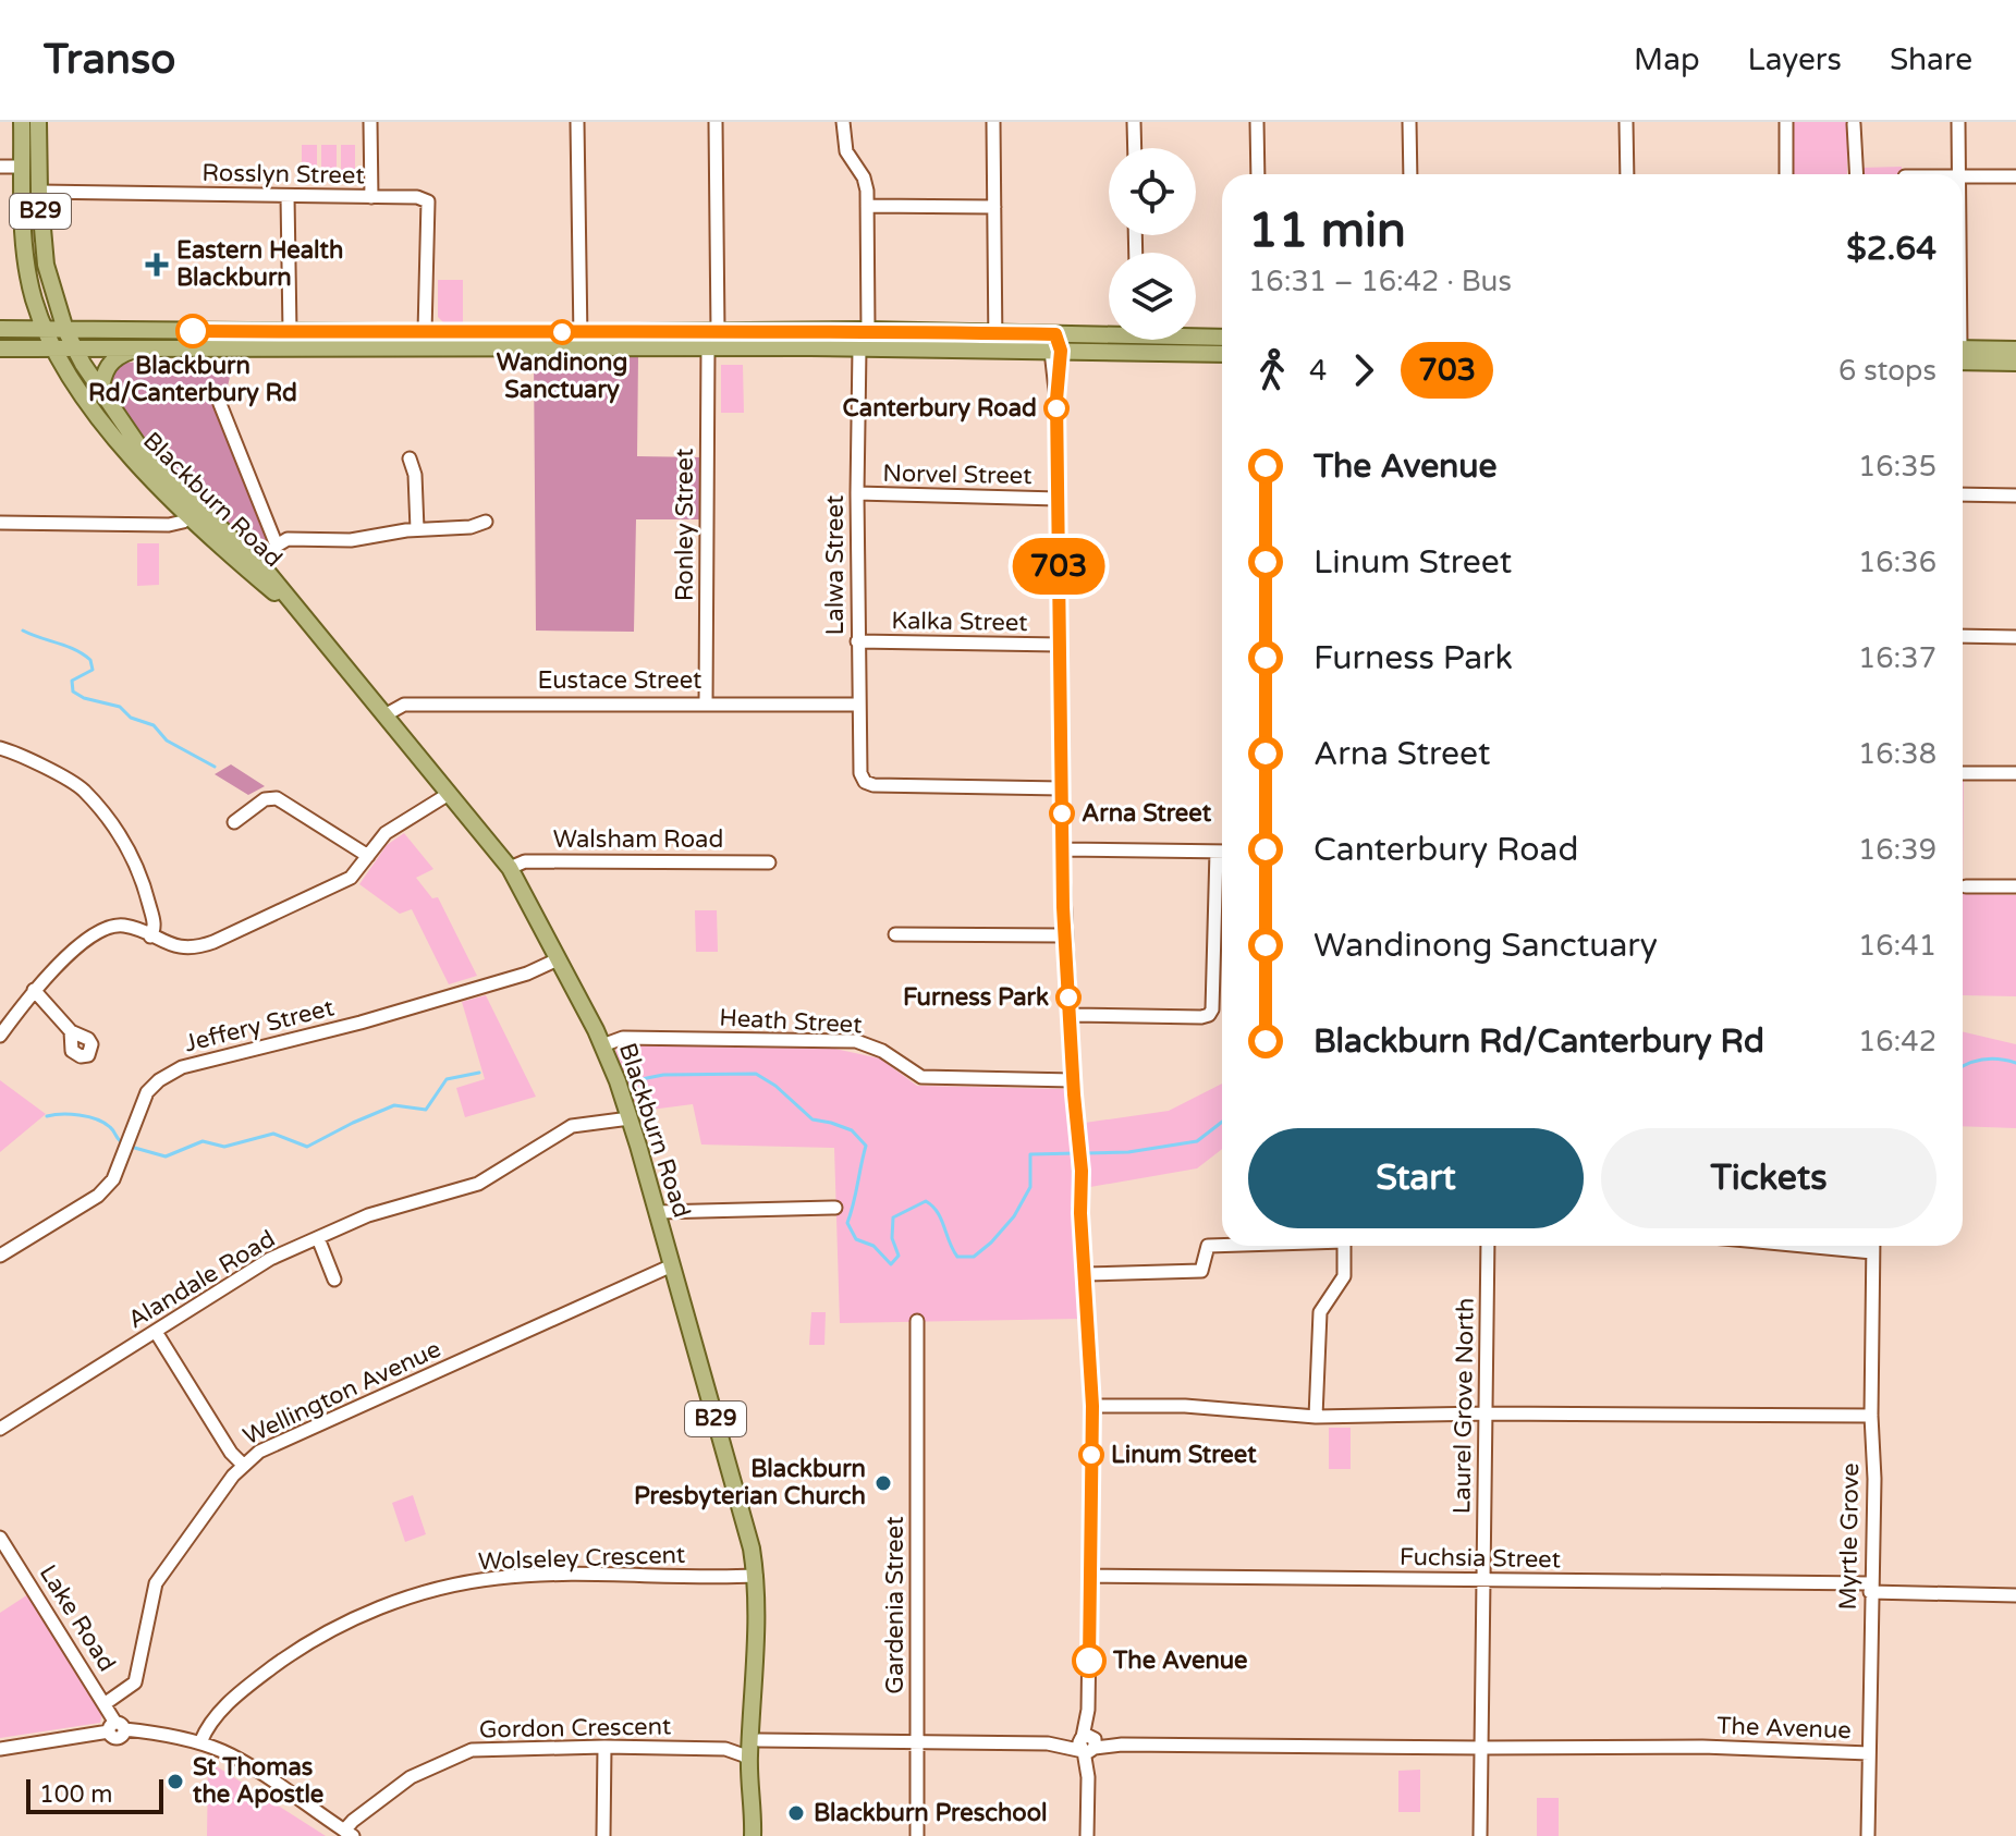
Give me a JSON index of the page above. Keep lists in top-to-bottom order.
{
  "streets": {
    "main road": ["B29", "Blackburn Road"],
    "street": [
      "Rosslyn Street",
      "Norvel Street",
      "Ronley Street",
      "Lalwa Street",
      "Kalka Street",
      "Eustace Street",
      "Walsham Road",
      "Heath Street",
      "Jeffery Street",
      "Alandale Road",
      "Wellington Avenue",
      "Laurel Grove North",
      "Myrtle Grove",
      "Wolseley Crescent",
      "Fuchsia Street",
      "Gardenia Street",
      "Lake Road",
      "Gordon Crescent",
      "The Avenue"
    ]
  },
  "crossings": [
    ["Rosslyn Street", "Blackburn Road"],
    ["Norvel Street", "Lalwa Street"],
    ["Blackburn Road", "Eustace Street"],
    ["Blackburn Road", "Walsham Road"],
    ["Blackburn Road", "Heath Street"],
    ["Blackburn Road", "Jeffery Street"],
    ["Blackburn Road", "Alandale Road"],
    ["Blackburn Road", "Wellington Avenue"],
    ["Blackburn Road", "Wolseley Crescent"],
    ["Blackburn Road", "Gordon Crescent"],
    ["Blackburn Road", "The Avenue"],
    ["Ronley Street", "Eustace Street"],
    ["Lalwa Street", "Kalka Street"],
    ["Lalwa Street", "Eustace Street"],
    ["Wellington Avenue", "Lake Road"],
    ["Laurel Grove North", "Fuchsia Street"],
    ["Laurel Grove North", "The Avenue"],
    ["Myrtle Grove", "Fuchsia Street"],
    ["Myrtle Grove", "The Avenue"],
    ["Gardenia Street", "The Avenue"],
    ["Gordon Crescent", "The Avenue"]
  ],
  "places": {
    "health": ["Eastern Health Blackburn"],
    "other": [
      "Blackburn Rd/Canterbury Rd",
      "Wandinong Sanctuary",
      "Canterbury Road",
      "Arna Street",
      "Furness Park",
      "Linum Street",
      "Blackburn Presbyterian Church",
      "The Avenue",
      "St Thomas the Apostle",
      "Blackburn Preschool"
    ]
  },
  "lines": ["bus line 703"],
  "scale_bar": "100 m",
  "page": {
    "header": "Transo",
    "nav": ["Map", "Layers", "Share"],
    "on_map": "703",
    "heading": ["11 min", "16:31 – 16:42 · Bus", "$2.64"],
    "legs": ["4", "703", "6 stops"],
    "list": [
      {
        "name": "The Avenue",
        "value": "16:35"
      },
      {
        "name": "Linum Street",
        "value": "16:36"
      },
      {
        "name": "Furness Park",
        "value": "16:37"
      },
      {
        "name": "Arna Street",
        "value": "16:38"
      },
      {
        "name": "Canterbury Road",
        "value": "16:39"
      },
      {
        "name": "Wandinong Sanctuary",
        "value": "16:41"
      },
      {
        "name": "Blackburn Rd/Canterbury Rd",
        "value": "16:42"
      }
    ],
    "buttons": ["Start", "Tickets"],
    "scale": "100 m"
  }
}
